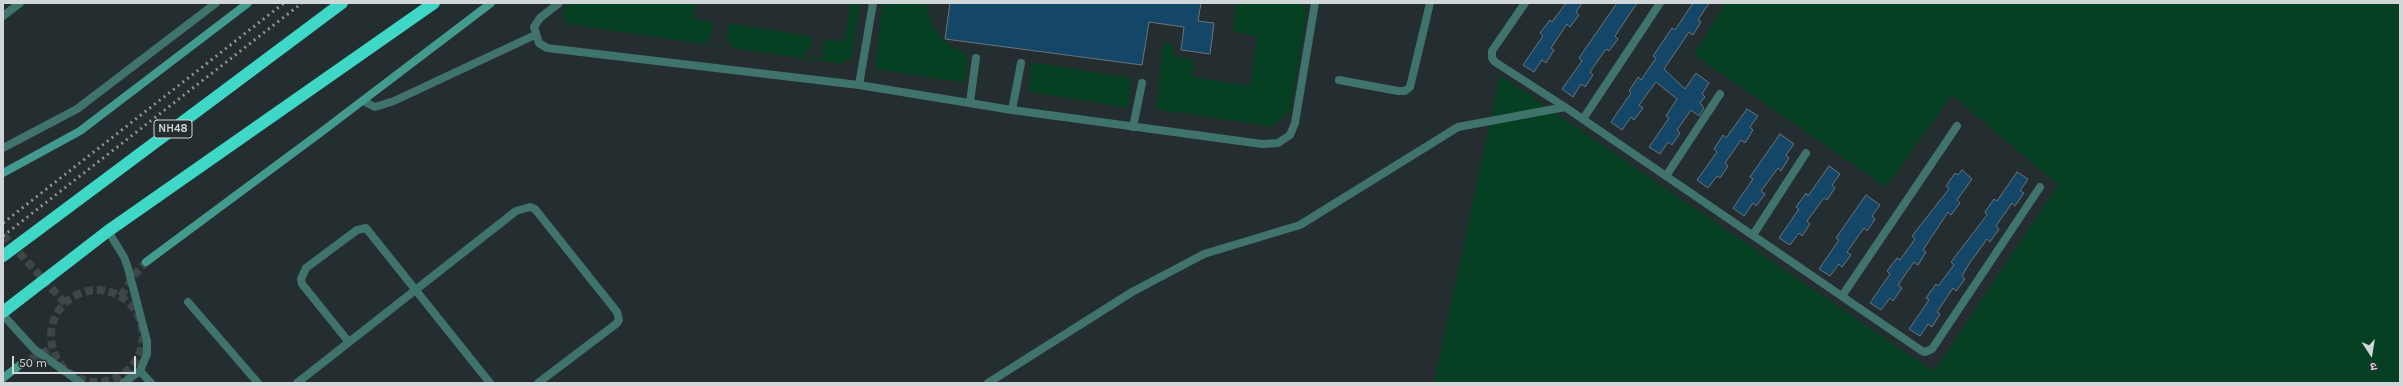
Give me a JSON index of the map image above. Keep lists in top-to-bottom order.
{
  "streets": {
    "highway": ["NH48"]
  },
  "scale_bar": "50 m",
  "north": "bottom"
}
